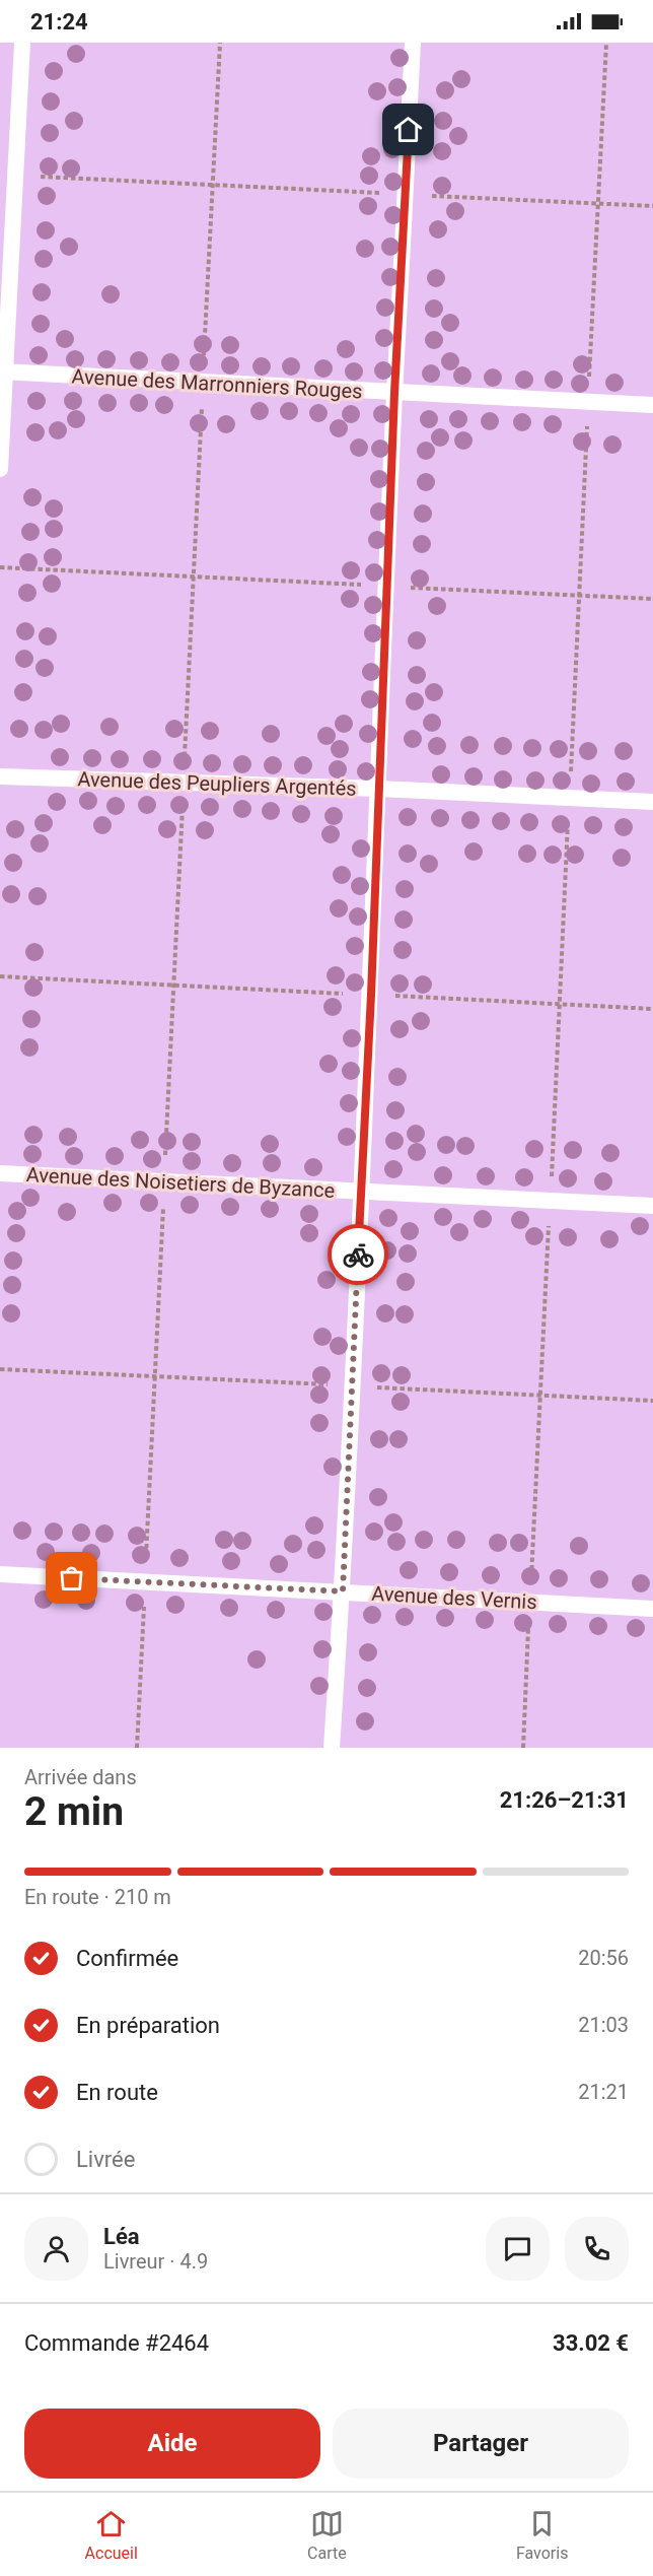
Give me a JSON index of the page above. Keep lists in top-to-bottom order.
{
  "streets": {
    "lane": [
      "Avenue des Marronniers Rouges",
      "Avenue des Peupliers Argentés",
      "Avenue des Noisetiers de Byzance",
      "Avenue des Vernis"
    ]
  },
  "page": {
    "status": "21:24",
    "heading": ["2 min", "Arrivée dans", "21:26–21:31"],
    "panel": [
      "Léa",
      "Livreur · 4.9",
      "Commande #2464",
      "33.02 €"
    ],
    "bar": "En route · 210 m",
    "list": [
      ["Confirmée", "20:56"],
      ["En préparation", "21:03"],
      ["En route", "21:21"],
      "Livrée"
    ],
    "buttons": ["Aide", "Partager"],
    "tabs": ["Accueil", "Carte", "Favoris"]
  }
}
